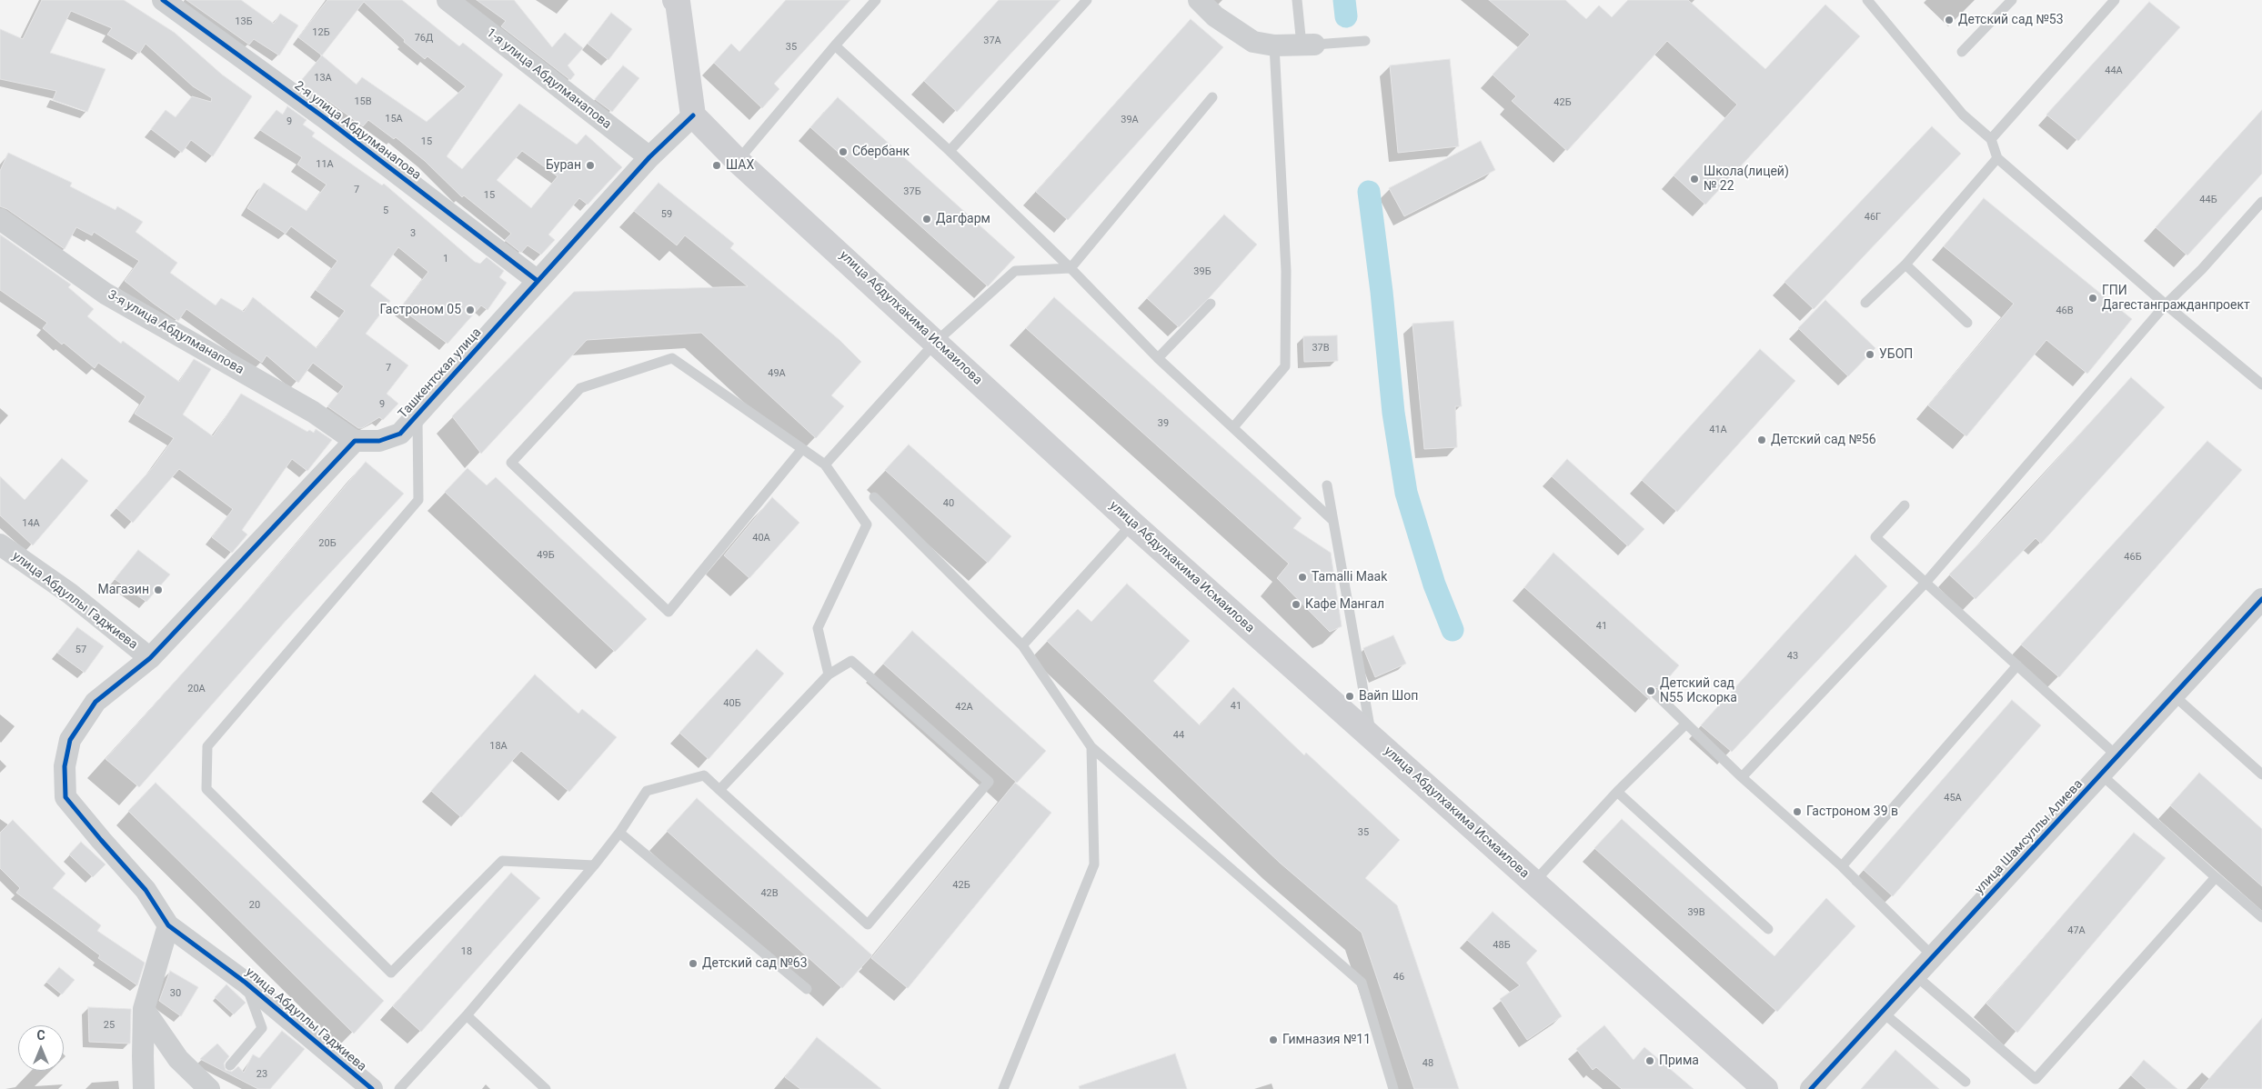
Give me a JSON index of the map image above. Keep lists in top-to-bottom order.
{
  "streets": {
    "main road": ["улица Абдулхакима Исмаилова"],
    "street": [
      "1-я улица Абдулманапова",
      "2-я улица Абдулманапова",
      "3-я улица Абдулманапова",
      "Ташкентская улица",
      "улица Абдуллы Гаджиева",
      "улица Шамсуллы Алиева"
    ]
  },
  "crossings": [
    ["1-я улица Абдулманапова", "Ташкентская улица"],
    ["2-я улица Абдулманапова", "Ташкентская улица"],
    ["улица Абдулхакима Исмаилова", "Ташкентская улица"],
    ["3-я улица Абдулманапова", "Ташкентская улица"]
  ],
  "places": [
    "Детский сад №53",
    "Сбербанк",
    "Буран",
    "ШАХ",
    "Школа(лицей) № 22",
    "Дагфарм",
    "ГПИ Дагестангражданпроект",
    "Гастроном 05",
    "УБОП",
    "Детский сад №56",
    "Tamalli Maak",
    "Магазин",
    "Кафе Мангал",
    "Детский сад N55 Искорка",
    "Вайп Шоп",
    "Гастроном 39 в",
    "Детский сад №63",
    "Гимназия №11",
    "Прима"
  ],
  "house_numbers": [
    "13Б",
    "12Б",
    "76Д",
    "37А",
    "35",
    "44А",
    "13А",
    "15В",
    "42Б",
    "15А",
    "39А",
    "9",
    "15",
    "11А",
    "7",
    "37Б",
    "15",
    "44Б",
    "5",
    "59",
    "46Г",
    "3",
    "1",
    "39Б",
    "46В",
    "37В",
    "7",
    "49А",
    "9",
    "39",
    "41А",
    "40",
    "14А",
    "40А",
    "20Б",
    "49Б",
    "46Б",
    "41",
    "57",
    "43",
    "20А",
    "40Б",
    "41",
    "42А",
    "44",
    "18А",
    "45А",
    "35",
    "42Б",
    "42В",
    "20",
    "39В",
    "47А",
    "48Б",
    "18",
    "46",
    "30",
    "25",
    "48",
    "23"
  ],
  "north": "top"
}
